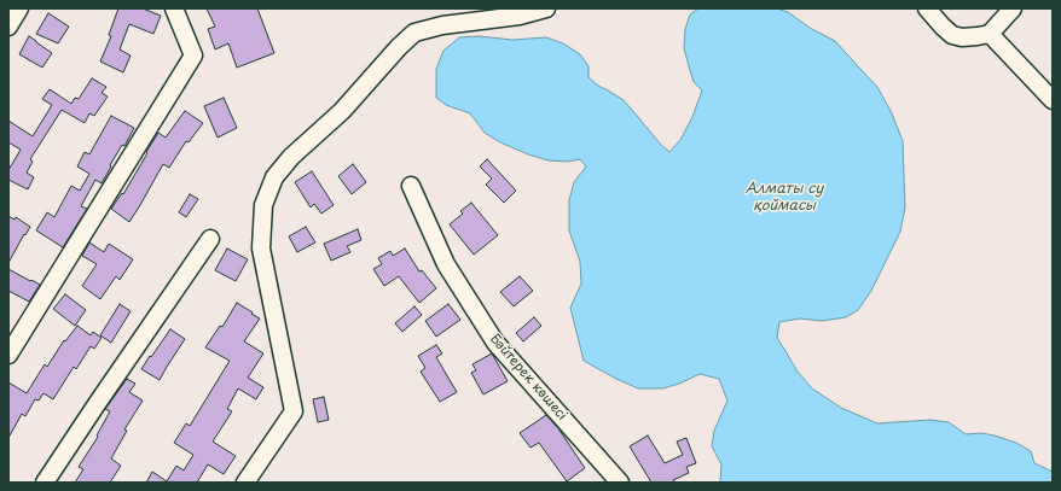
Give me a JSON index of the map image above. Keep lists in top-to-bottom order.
{
  "streets": {
    "street": ["Бәйтерек көшесі"]
  },
  "water": ["Алматы су қоймасы"]
}
